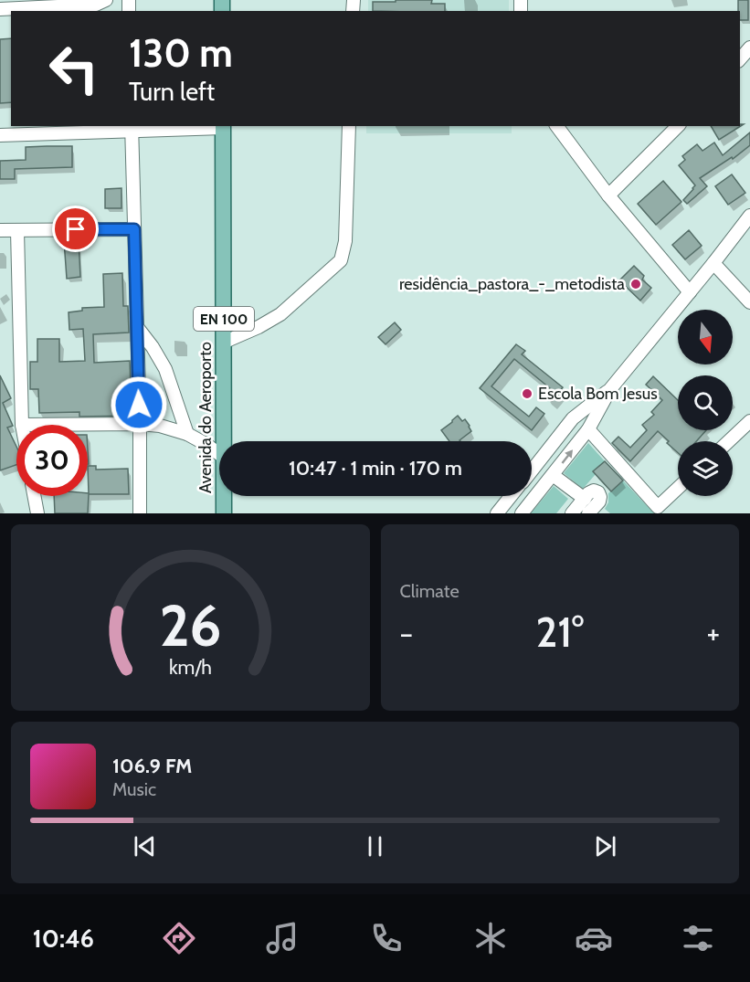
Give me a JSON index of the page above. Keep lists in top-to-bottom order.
{
  "streets": {
    "main road": ["EN 100", "Avenida do Aeroporto"]
  },
  "places": ["residência_pastora_-_metodista", "Escola Bom Jesus"],
  "north": "bottom",
  "page": {
    "turn": ["130 m", "Turn left"],
    "limit": "30",
    "trip": "10:47 · 1 min · 170 m",
    "tile": "Climate",
    "heat": ["−", "21°", "+"],
    "song": ["106.9 FM", "Music"],
    "tabs": "10:46",
    "gauge": ["26", "km/h"]
  }
}
